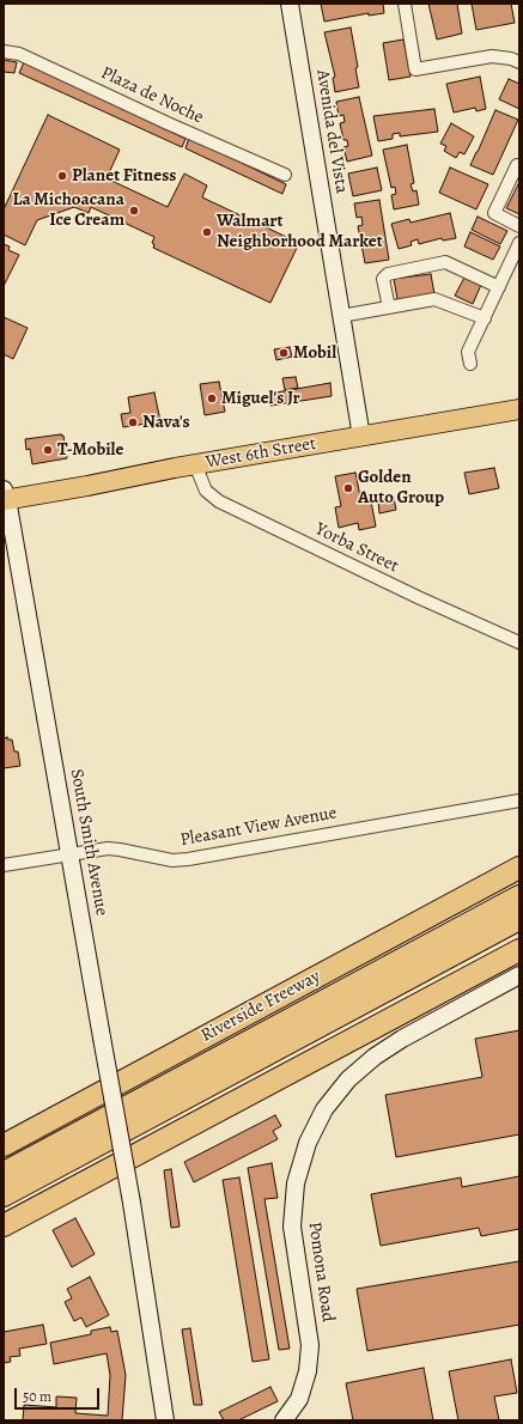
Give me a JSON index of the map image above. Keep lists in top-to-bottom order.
{
  "streets": {
    "highway": ["Riverside Freeway"],
    "main road": [
      "Avenida del Vista",
      "West 6th Street",
      "South Smith Avenue",
      "Pomona Road"
    ],
    "street": ["Plaza de Noche", "Yorba Street", "Pleasant View Avenue"]
  },
  "crossings": [
    ["Avenida del Vista", "West 6th Street"],
    ["West 6th Street", "Yorba Street"],
    ["West 6th Street", "South Smith Avenue"],
    ["Pleasant View Avenue", "South Smith Avenue"]
  ],
  "places": [
    "Planet Fitness",
    "La Michoacana Ice Cream",
    "Walmart Neighborhood Market",
    "Mobil",
    "Miguel's Jr",
    "Nava's",
    "T-Mobile",
    "Golden Auto Group"
  ],
  "scale_bar": "50 m"
}
